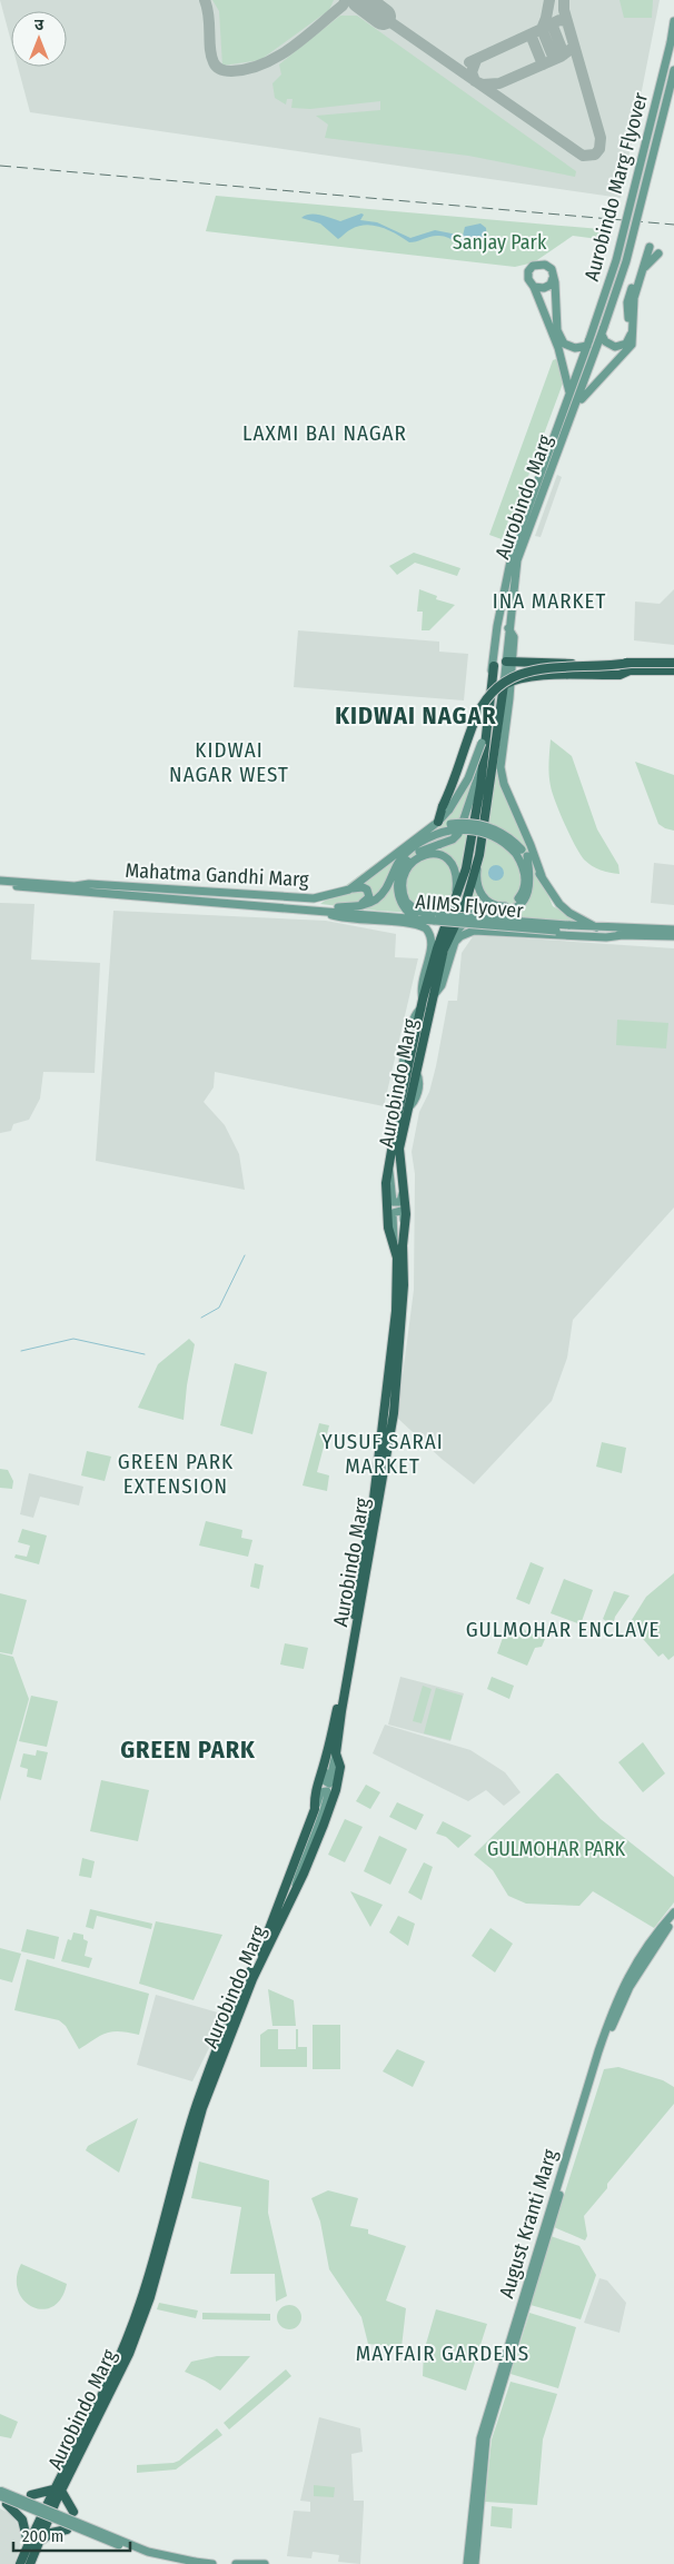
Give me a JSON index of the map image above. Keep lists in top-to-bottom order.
{
  "streets": {
    "highway": ["Aurobindo Marg"],
    "main road": [
      "Aurobindo Marg Flyover",
      "Mahatma Gandhi Marg",
      "AIIMS Flyover",
      "August Kranti Marg"
    ]
  },
  "crossings": [
    ["Aurobindo Marg Flyover", "Aurobindo Marg"],
    ["Mahatma Gandhi Marg", "AIIMS Flyover"]
  ],
  "districts": [
    "LAXMI BAI NAGAR",
    "INA MARKET",
    "KIDWAI NAGAR",
    "KIDWAI NAGAR WEST",
    "YUSUF SARAI MARKET",
    "GREEN PARK EXTENSION",
    "GULMOHAR ENCLAVE",
    "GREEN PARK",
    "MAYFAIR GARDENS"
  ],
  "parks": ["Sanjay Park", "GULMOHAR PARK"],
  "scale_bar": "200 m",
  "north": "top"
}
